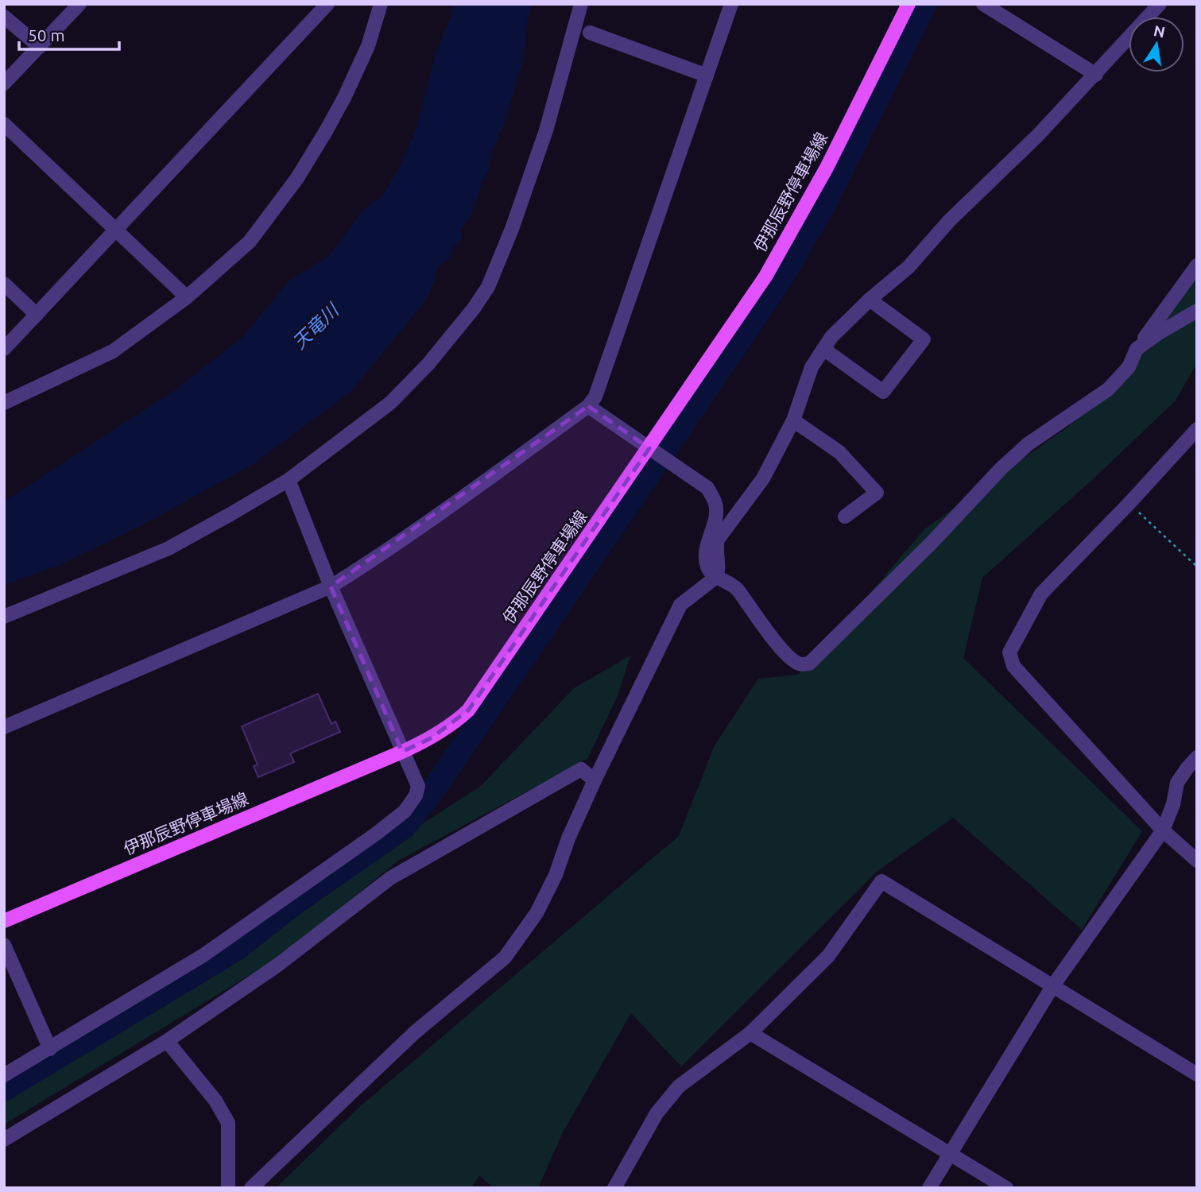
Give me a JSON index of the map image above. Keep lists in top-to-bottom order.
{
  "streets": {
    "main road": ["伊那辰野停車場線"]
  },
  "water": ["天竜川"],
  "scale_bar": "50 m",
  "north": "top"
}
